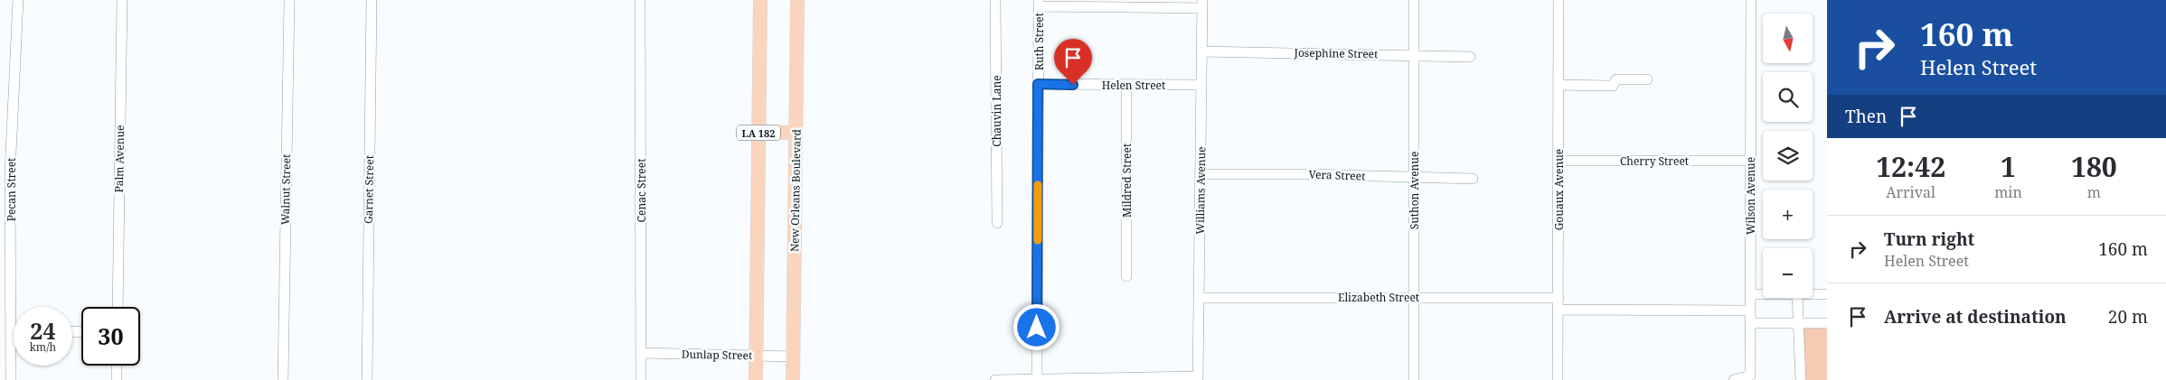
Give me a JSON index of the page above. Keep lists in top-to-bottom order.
{
  "streets": {
    "main road": ["LA 182", "New Orleans Boulevard"],
    "street": [
      "Ruth Street",
      "Josephine Street",
      "Helen Street",
      "Chauvin Lane",
      "Palm Avenue",
      "Cherry Street",
      "Vera Street",
      "Mildred Street",
      "Pecan Street",
      "Walnut Street",
      "Garnet Street",
      "Gouaux Avenue",
      "Cenac Street",
      "Williams Avenue",
      "Suthon Avenue",
      "Wilson Avenue",
      "Elizabeth Street",
      "Dunlap Street"
    ]
  },
  "crossings": [
    ["Ruth Street", "Helen Street"],
    ["Josephine Street", "Williams Avenue"],
    ["Josephine Street", "Suthon Avenue"],
    ["Helen Street", "Mildred Street"],
    ["Helen Street", "Williams Avenue"],
    ["LA 182", "Dunlap Street"],
    ["Cherry Street", "Gouaux Avenue"],
    ["Cherry Street", "Wilson Avenue"],
    ["Vera Street", "Williams Avenue"],
    ["Vera Street", "Suthon Avenue"],
    ["Gouaux Avenue", "Elizabeth Street"],
    ["Cenac Street", "Dunlap Street"],
    ["New Orleans Boulevard", "Dunlap Street"],
    ["Williams Avenue", "Elizabeth Street"],
    ["Suthon Avenue", "Elizabeth Street"]
  ],
  "north": "bottom",
  "page": {
    "turn": ["160 m", "Helen Street"],
    "map_buttons": ["+", "−"],
    "then": "Then",
    "eta": [
      "12:42",
      "Arrival",
      "1",
      "min",
      "180",
      "m"
    ],
    "list": [
      {
        "name": "Turn right",
        "note": "Helen Street",
        "value": "160 m"
      },
      {
        "name": "Arrive at destination",
        "value": "20 m"
      }
    ],
    "speed": "24 km/h",
    "limit": "30"
  }
}
